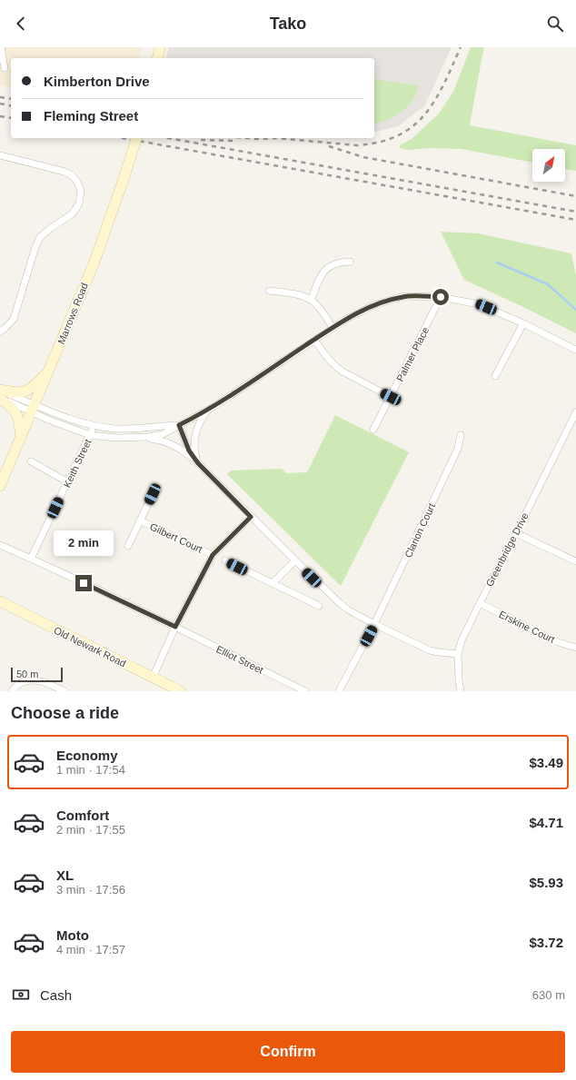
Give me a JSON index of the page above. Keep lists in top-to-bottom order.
{
  "streets": {
    "street": [
      "Marrows Road",
      "Palmer Place",
      "Keith Street",
      "Clarion Court",
      "Gilbert Court",
      "Greenbridge Drive",
      "Erskine Court",
      "Old Newark Road",
      "Elliot Street"
    ]
  },
  "crossings": [
    ["Keith Street", "Elliot Street"],
    ["Greenbridge Drive", "Erskine Court"]
  ],
  "scale_bar": "50 m",
  "north": "top right",
  "page": {
    "header": "Tako",
    "banner": ["Kimberton Drive", "Fleming Street"],
    "bubble": "2 min",
    "scale": "50 m",
    "heading": "Choose a ride",
    "list": [
      {
        "name": "Economy",
        "note": "1 min · 17:54",
        "value": "$3.49"
      },
      {
        "name": "Comfort",
        "note": "2 min · 17:55",
        "value": "$4.71"
      },
      {
        "name": "XL",
        "note": "3 min · 17:56",
        "value": "$5.93"
      },
      {
        "name": "Moto",
        "note": "4 min · 17:57",
        "value": "$3.72"
      }
    ],
    "pay": ["Cash", "630 m"],
    "buttons": "Confirm"
  }
}
